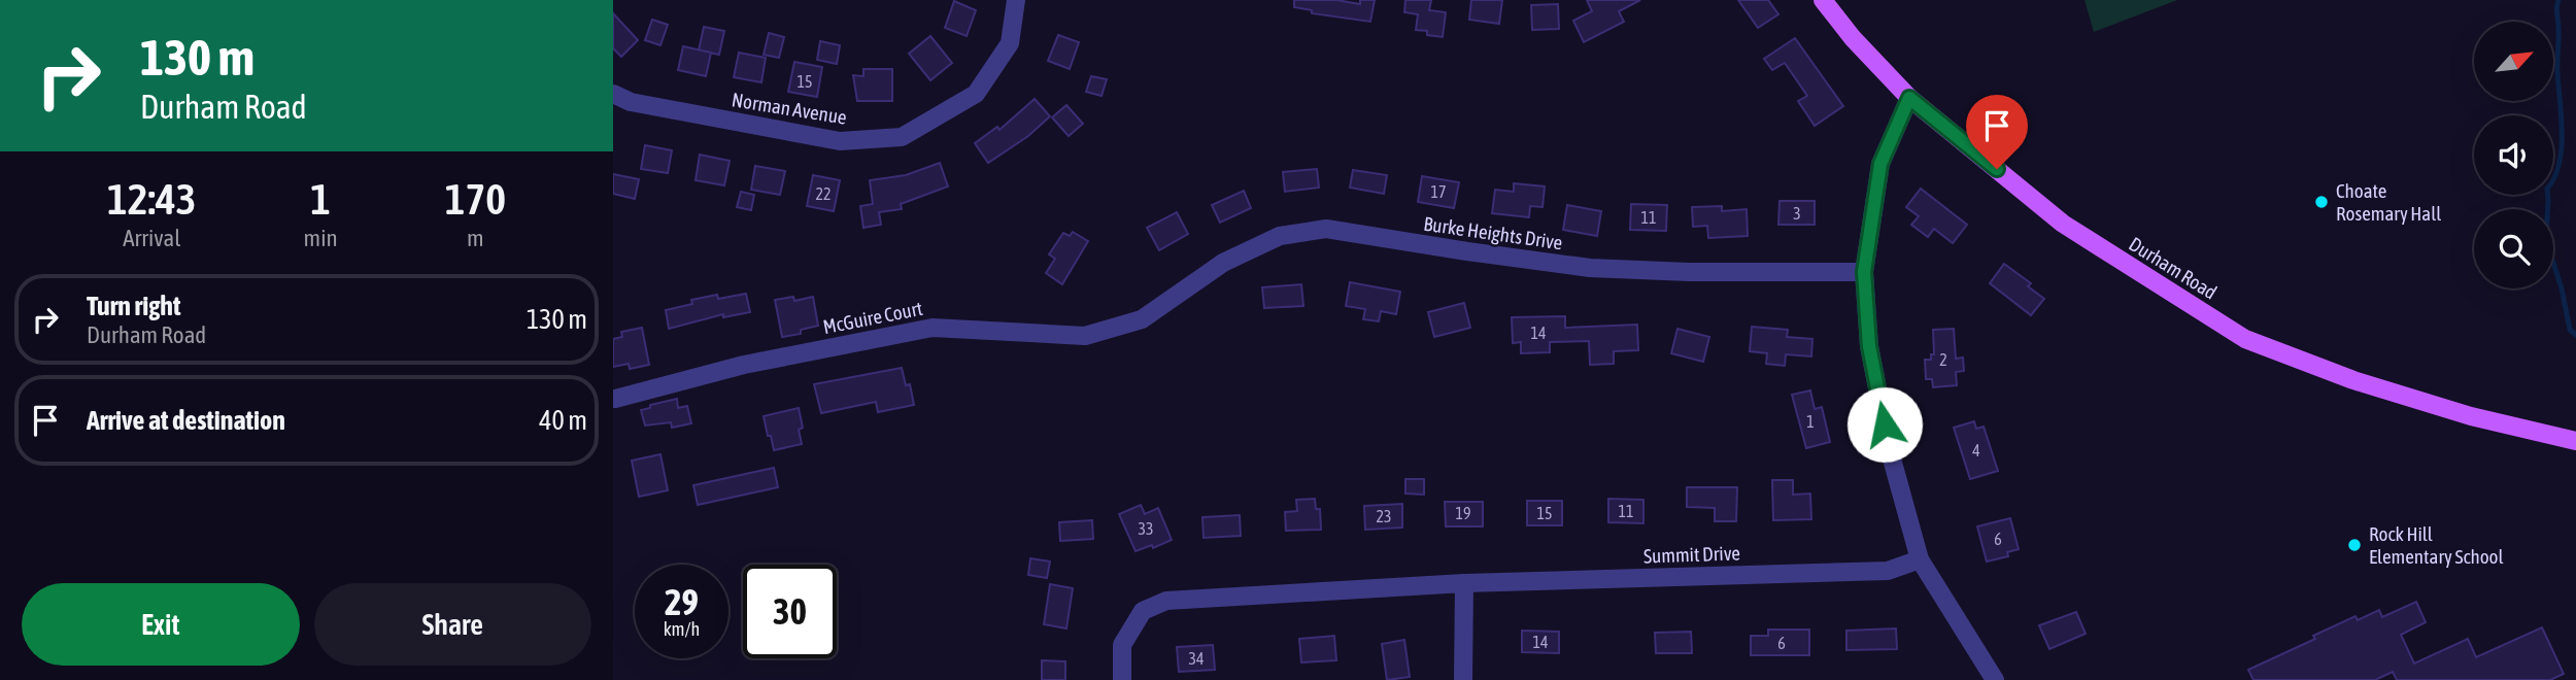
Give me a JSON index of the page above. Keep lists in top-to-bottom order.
{
  "streets": {
    "main road": ["Durham Road"],
    "street": [
      "Norman Avenue",
      "Burke Heights Drive",
      "McGuire Court",
      "Summit Drive"
    ]
  },
  "crossings": [
    ["Burke Heights Drive", "McGuire Court"]
  ],
  "places": ["Choate Rosemary Hall", "Rock Hill Elementary School"],
  "house_numbers": [
    "15",
    "17",
    "22",
    "3",
    "11",
    "14",
    "2",
    "1",
    "4",
    "11",
    "19",
    "15",
    "23",
    "33",
    "6",
    "14",
    "6",
    "34"
  ],
  "north": "top right",
  "page": {
    "turn": ["130 m", "Durham Road"],
    "eta": [
      "12:43",
      "Arrival",
      "1",
      "min",
      "170",
      "m"
    ],
    "list": [
      {
        "name": "Turn right",
        "note": "Durham Road",
        "value": "130 m"
      },
      {
        "name": "Arrive at destination",
        "value": "40 m"
      }
    ],
    "speed": "29 km/h",
    "limit": "30",
    "buttons": ["Exit", "Share"]
  }
}
